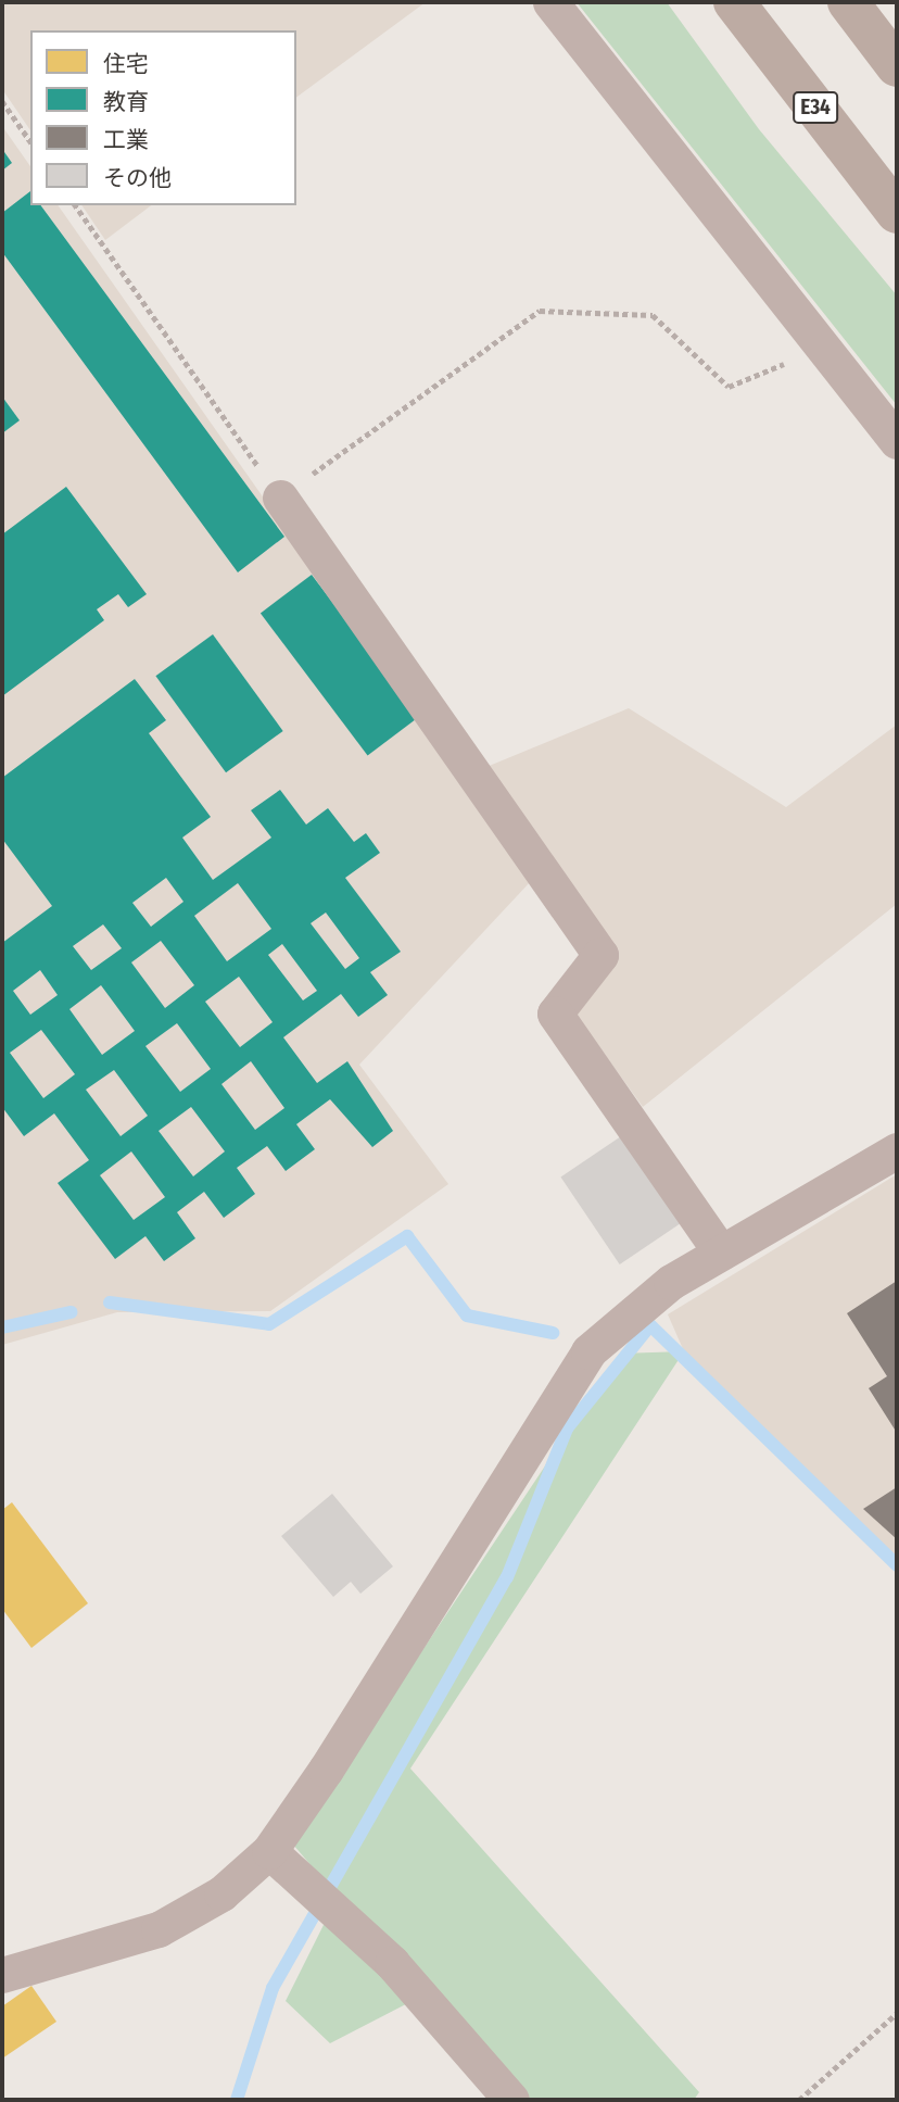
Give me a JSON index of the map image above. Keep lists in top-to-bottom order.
{
  "streets": {
    "highway": ["E34"]
  },
  "legend": [
    "住宅",
    "教育",
    "工業",
    "その他"
  ]
}
